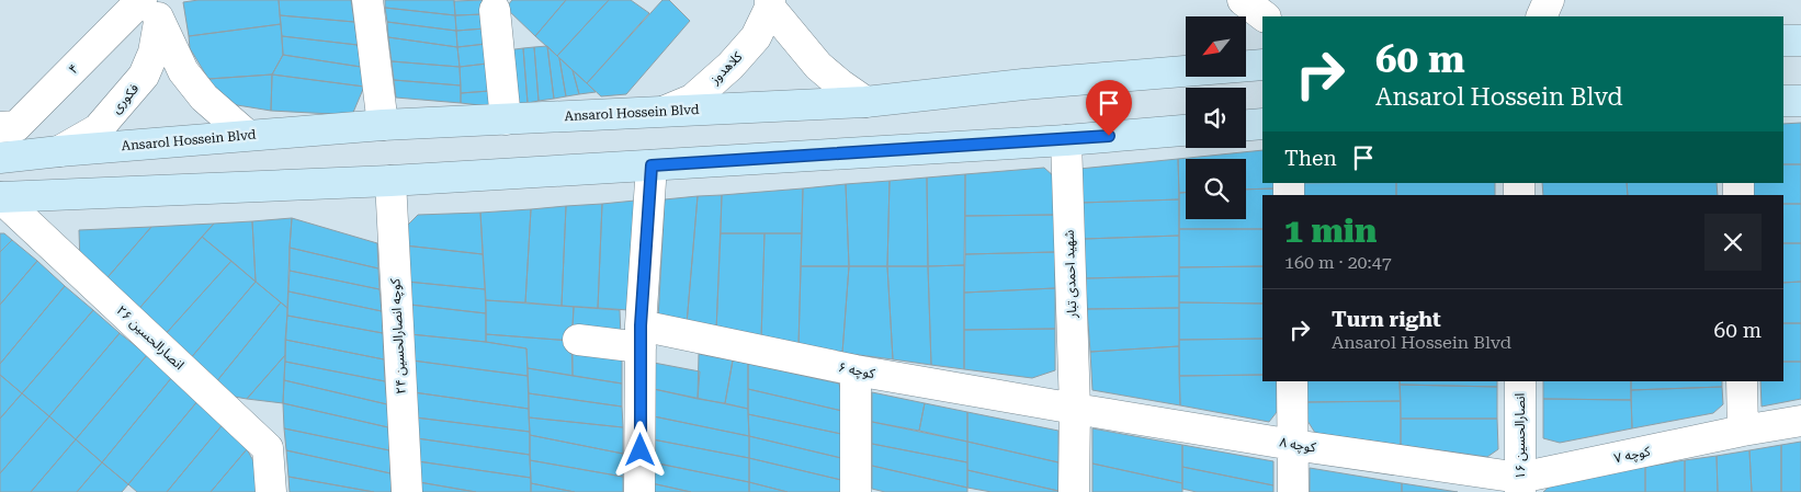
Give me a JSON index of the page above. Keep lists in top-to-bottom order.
{
  "streets": {
    "main road": ["Ansarol Hossein Blvd"],
    "street": [
      "کلاهدوز",
      "۴",
      "فکوری",
      "شهید احمدی تبار",
      "کوچه انصارالحسین ۲۴",
      "انصارالحسین ۲۶",
      "کوچه ۶",
      "انصارالحسین ۱۶",
      "کوچه ۸",
      "کوچه ۷"
    ]
  },
  "crossings": [
    ["کلاهدوز", "Ansarol Hossein Blvd"],
    ["۴", "فکوری"],
    ["فکوری", "Ansarol Hossein Blvd"],
    ["شهید احمدی تبار", "کوچه ۶"],
    ["شهید احمدی تبار", "کوچه ۸"],
    ["کوچه ۶", "کوچه ۸"],
    ["انصارالحسین ۱۶", "کوچه ۸"],
    ["انصارالحسین ۱۶", "کوچه ۷"],
    ["کوچه ۸", "کوچه ۷"]
  ],
  "north": "bottom left",
  "page": {
    "turn": ["60 m", "Ansarol Hossein Blvd"],
    "then": "Then",
    "heading": ["1 min", "160 m · 20:47"],
    "list": [
      {
        "name": "Turn right",
        "note": "Ansarol Hossein Blvd",
        "value": "60 m"
      }
    ]
  }
}
